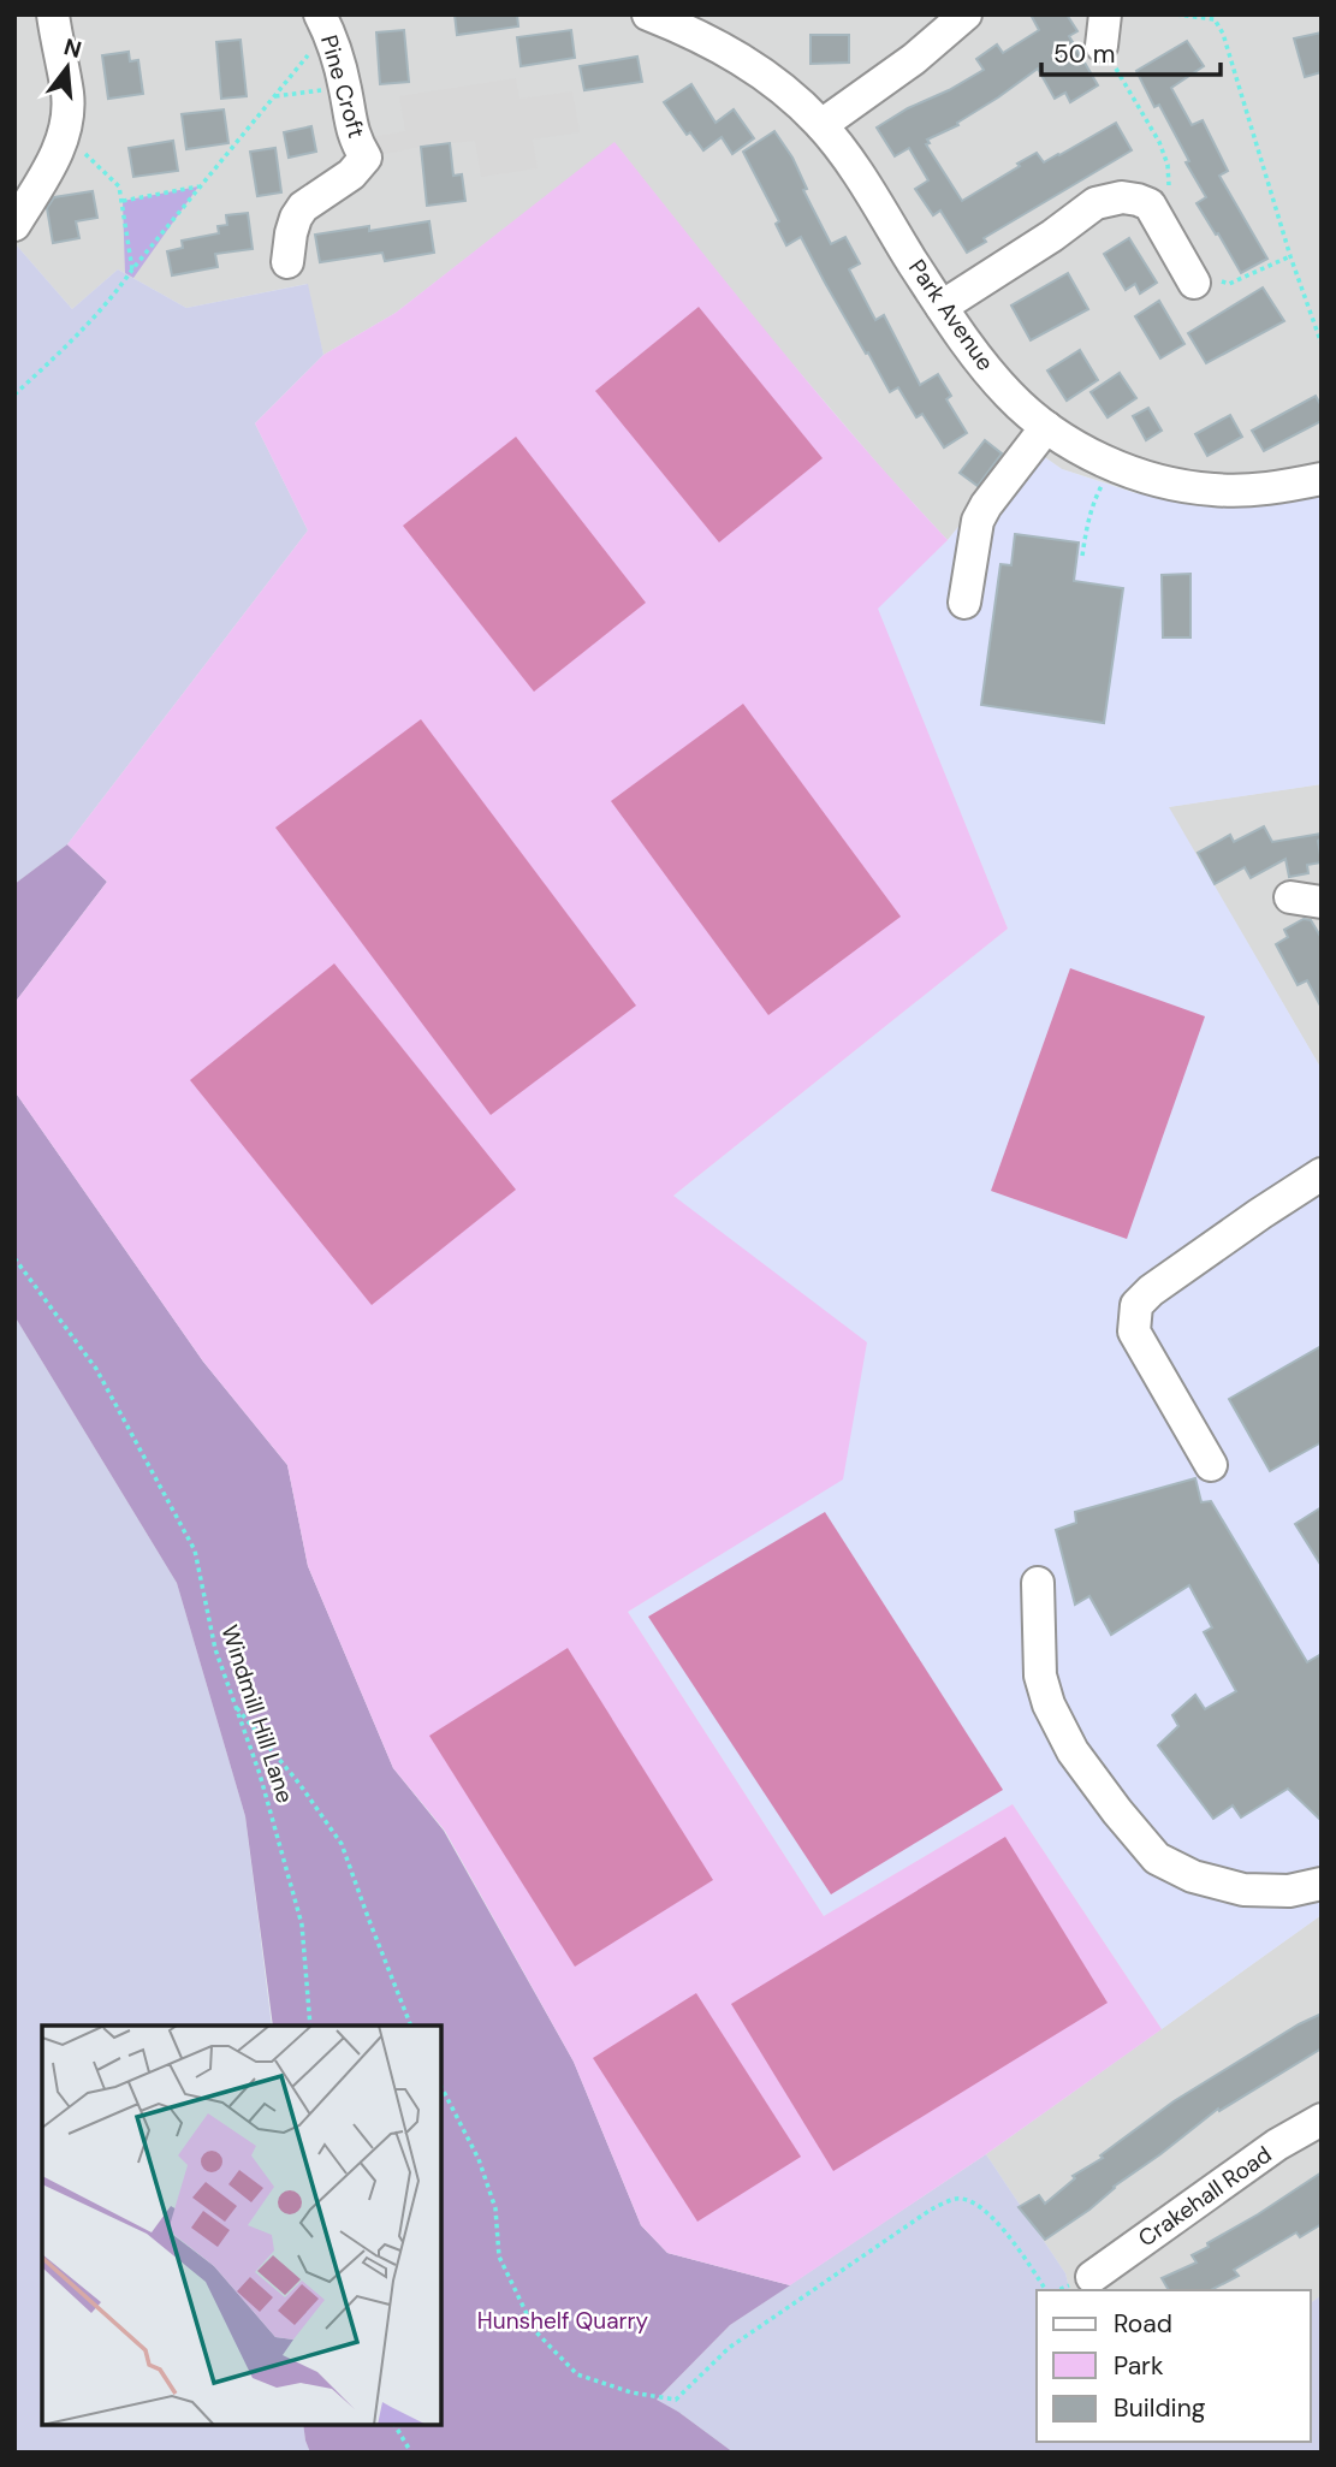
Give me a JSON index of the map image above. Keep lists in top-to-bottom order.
{
  "streets": {
    "street": ["Pine Croft", "Park Avenue", "Crakehall Road"],
    "path": ["Windmill Hill Lane"]
  },
  "parks": ["Hunshelf Quarry"],
  "legend": ["Road", "Park", "Building"],
  "scale_bar": "50 m",
  "north": "top"
}
